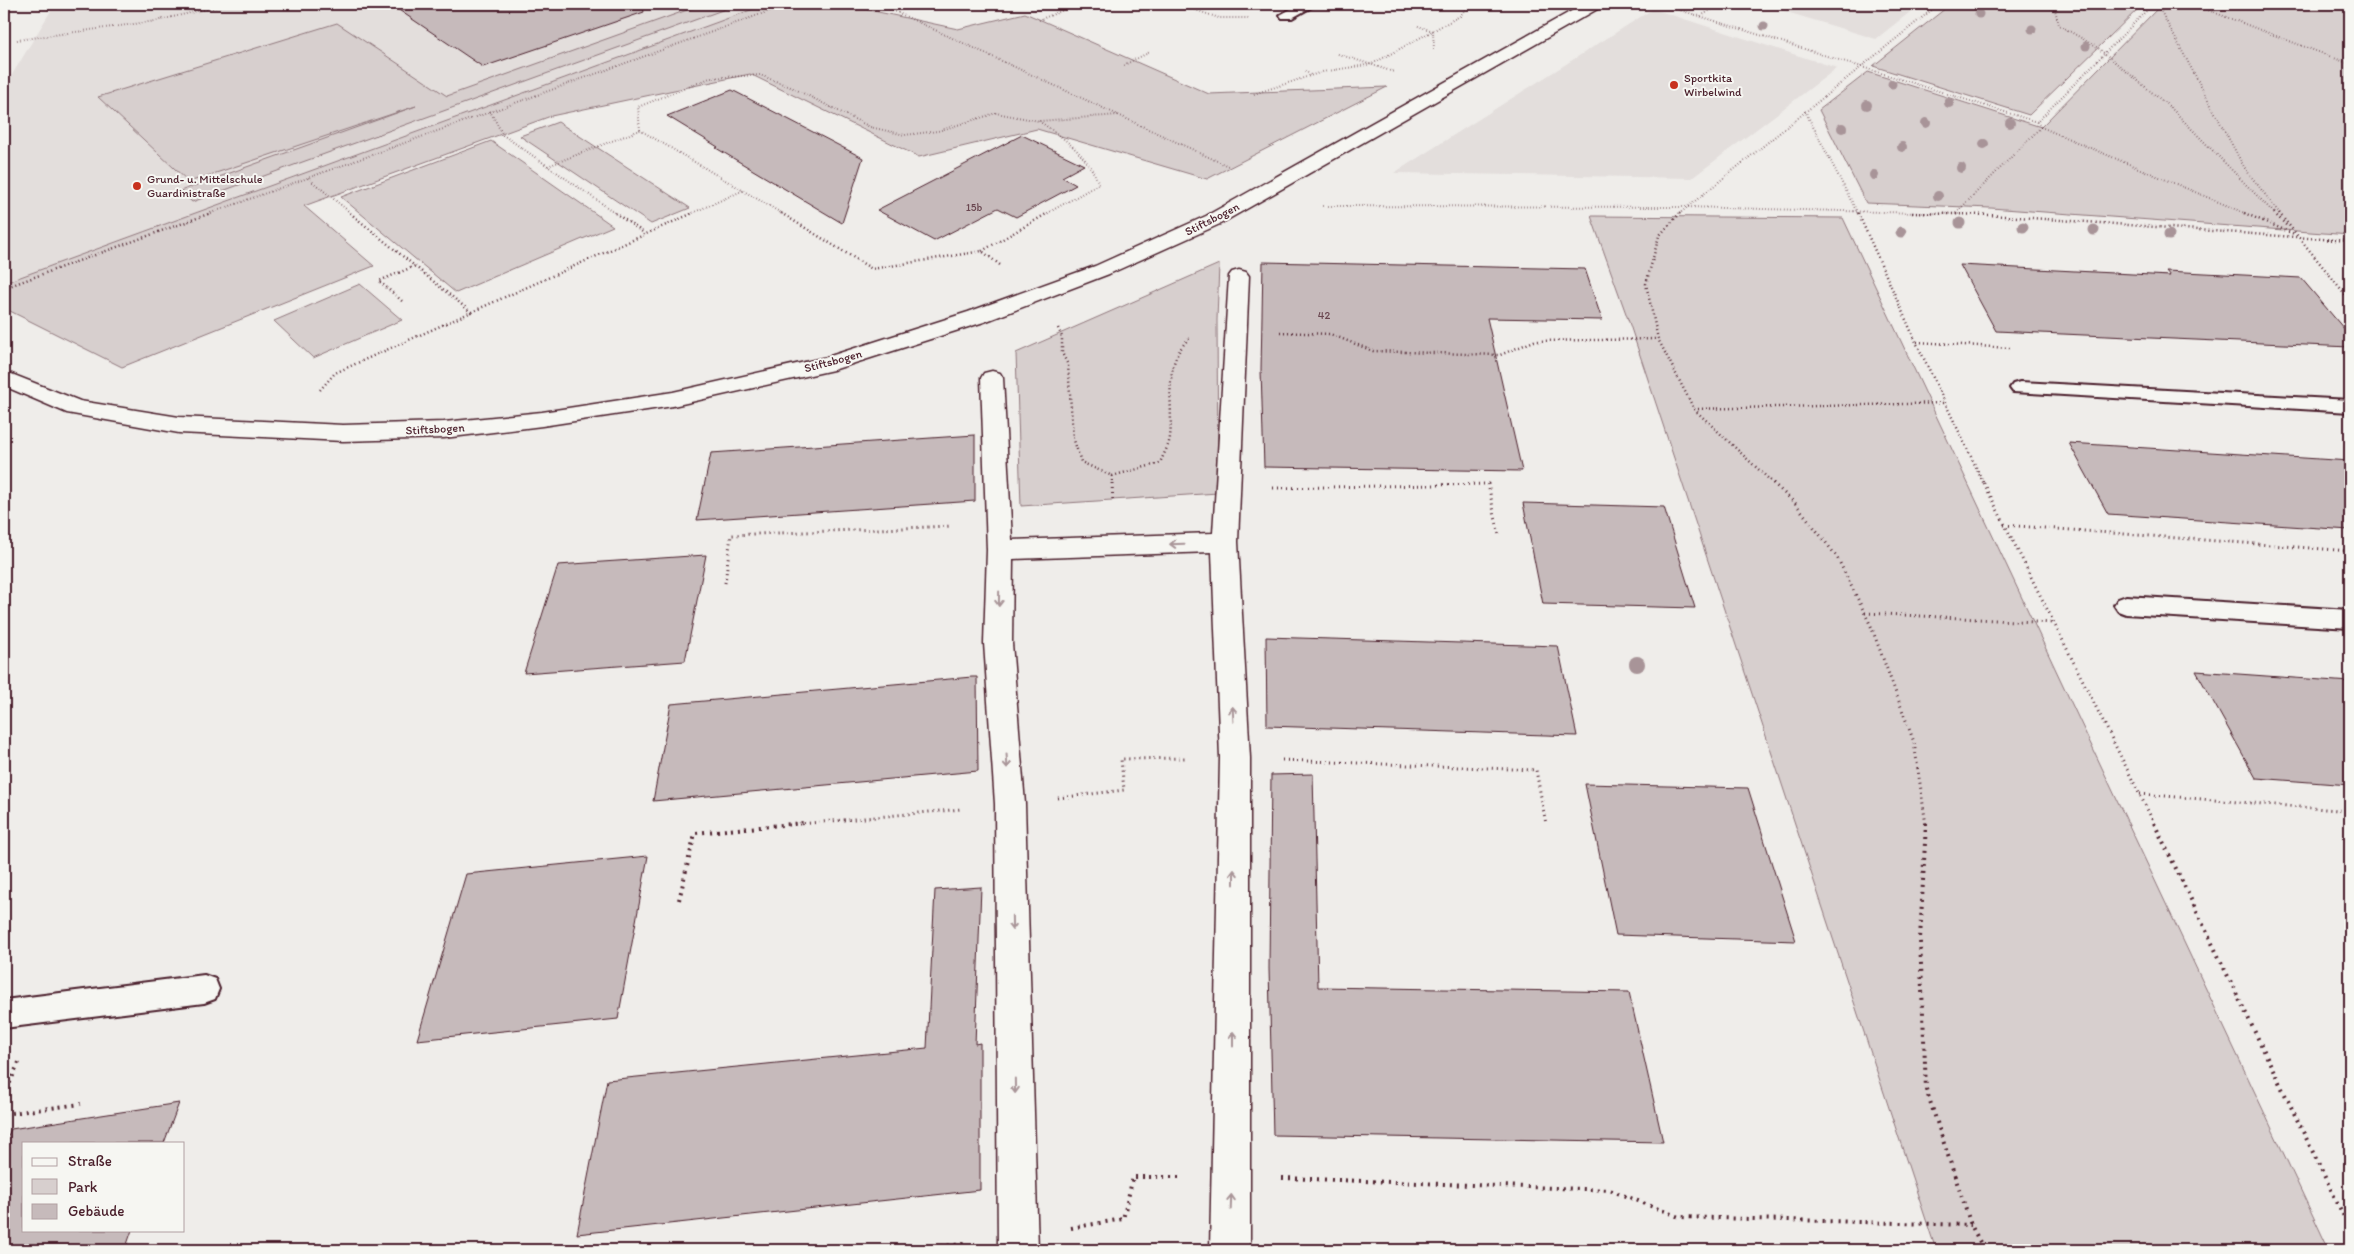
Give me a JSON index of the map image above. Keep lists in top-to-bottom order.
{
  "streets": {
    "street": ["Stiftsbogen"]
  },
  "places": ["Sportkita Wirbelwind", "Grund- u. Mittelschule Guardinistraße"],
  "house_numbers": ["15b", "42"],
  "legend": ["Straße", "Park", "Gebäude"]
}
